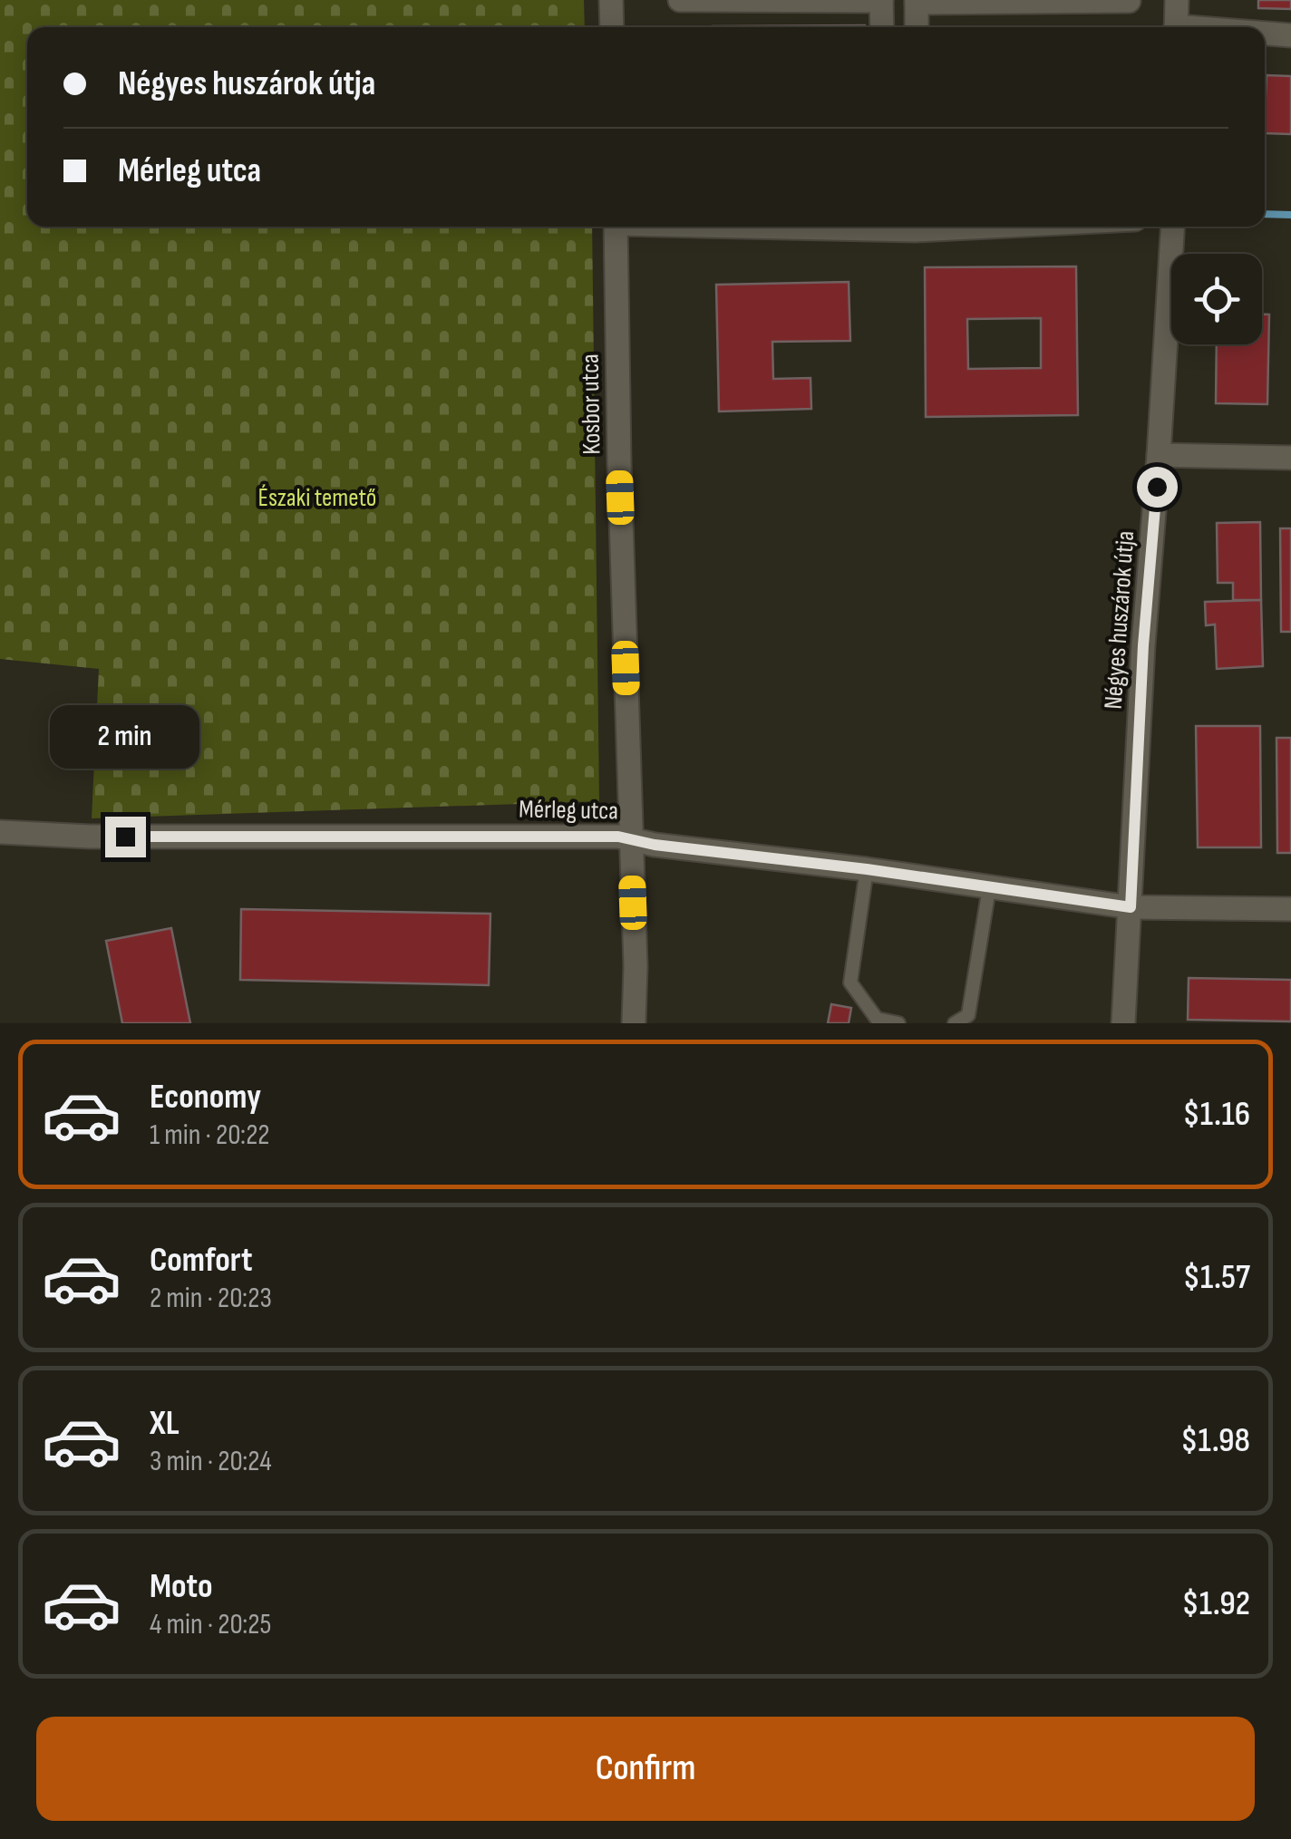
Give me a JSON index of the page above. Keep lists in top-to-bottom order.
{
  "streets": {
    "street": ["Kosbor utca", "Négyes huszárok útja", "Mérleg utca"]
  },
  "crossings": [
    ["Kosbor utca", "Mérleg utca"],
    ["Négyes huszárok útja", "Mérleg utca"]
  ],
  "parks": ["Északi temető"],
  "page": {
    "banner": ["Négyes huszárok útja", "Mérleg utca"],
    "bubble": "2 min",
    "list": [
      {
        "name": "Economy",
        "note": "1 min · 20:22",
        "value": "$1.16"
      },
      {
        "name": "Comfort",
        "note": "2 min · 20:23",
        "value": "$1.57"
      },
      {
        "name": "XL",
        "note": "3 min · 20:24",
        "value": "$1.98"
      },
      {
        "name": "Moto",
        "note": "4 min · 20:25",
        "value": "$1.92"
      }
    ],
    "buttons": "Confirm"
  }
}
